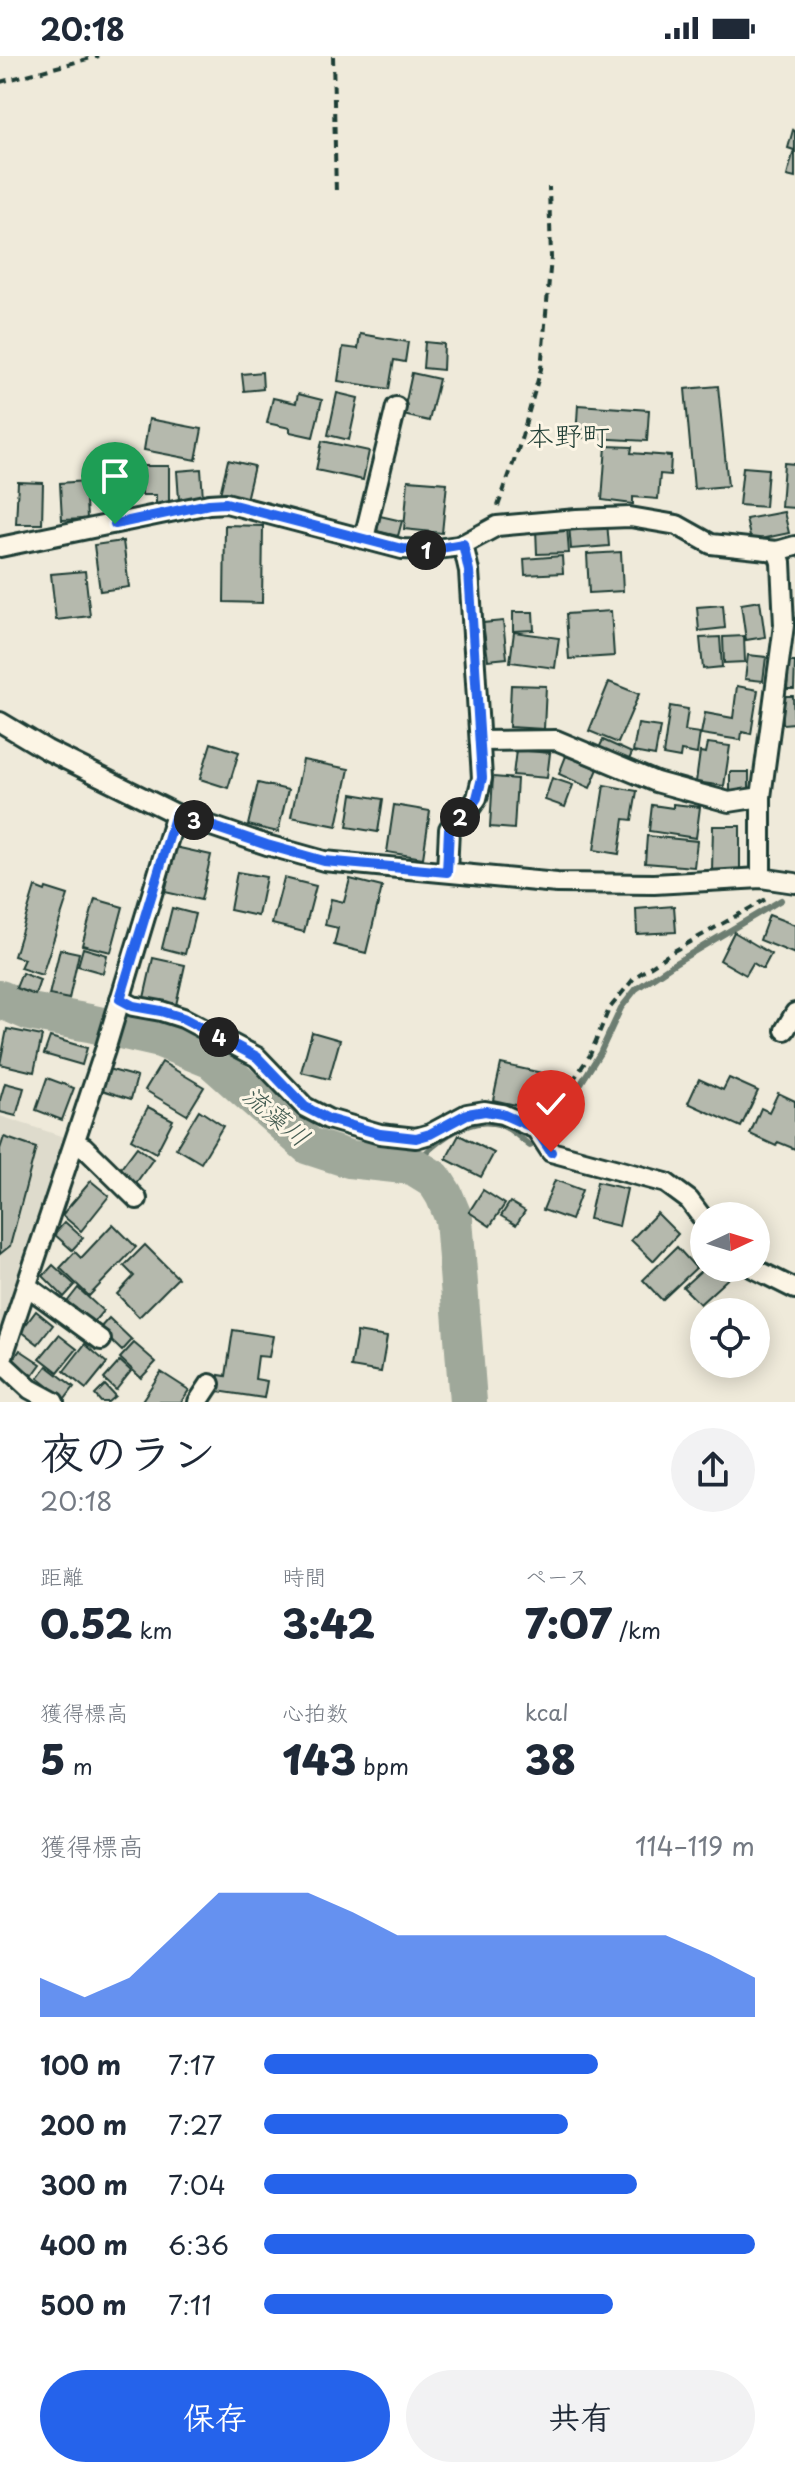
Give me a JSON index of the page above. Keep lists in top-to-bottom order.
{
  "districts": ["本野町"],
  "water": ["流藻川"],
  "north": "right",
  "page": {
    "status": "20:18",
    "pins": [
      "1",
      "2",
      "3",
      "4"
    ],
    "heading": ["夜のラン", "20:18"],
    "stats": [
      ["距離", "0.52 km"],
      ["時間", "3:42"],
      ["ペース", "7:07 /km"],
      ["獲得標高", "5 m"],
      ["心拍数", "143 bpm"],
      ["kcal", "38"]
    ],
    "chart": ["獲得標高", "114–119 m"],
    "list": [
      {
        "name": "100 m",
        "note": "7:17"
      },
      {
        "name": "200 m",
        "note": "7:27"
      },
      {
        "name": "300 m",
        "note": "7:04"
      },
      {
        "name": "400 m",
        "note": "6:36"
      },
      {
        "name": "500 m",
        "note": "7:11"
      }
    ],
    "buttons": ["保存", "共有"]
  }
}
